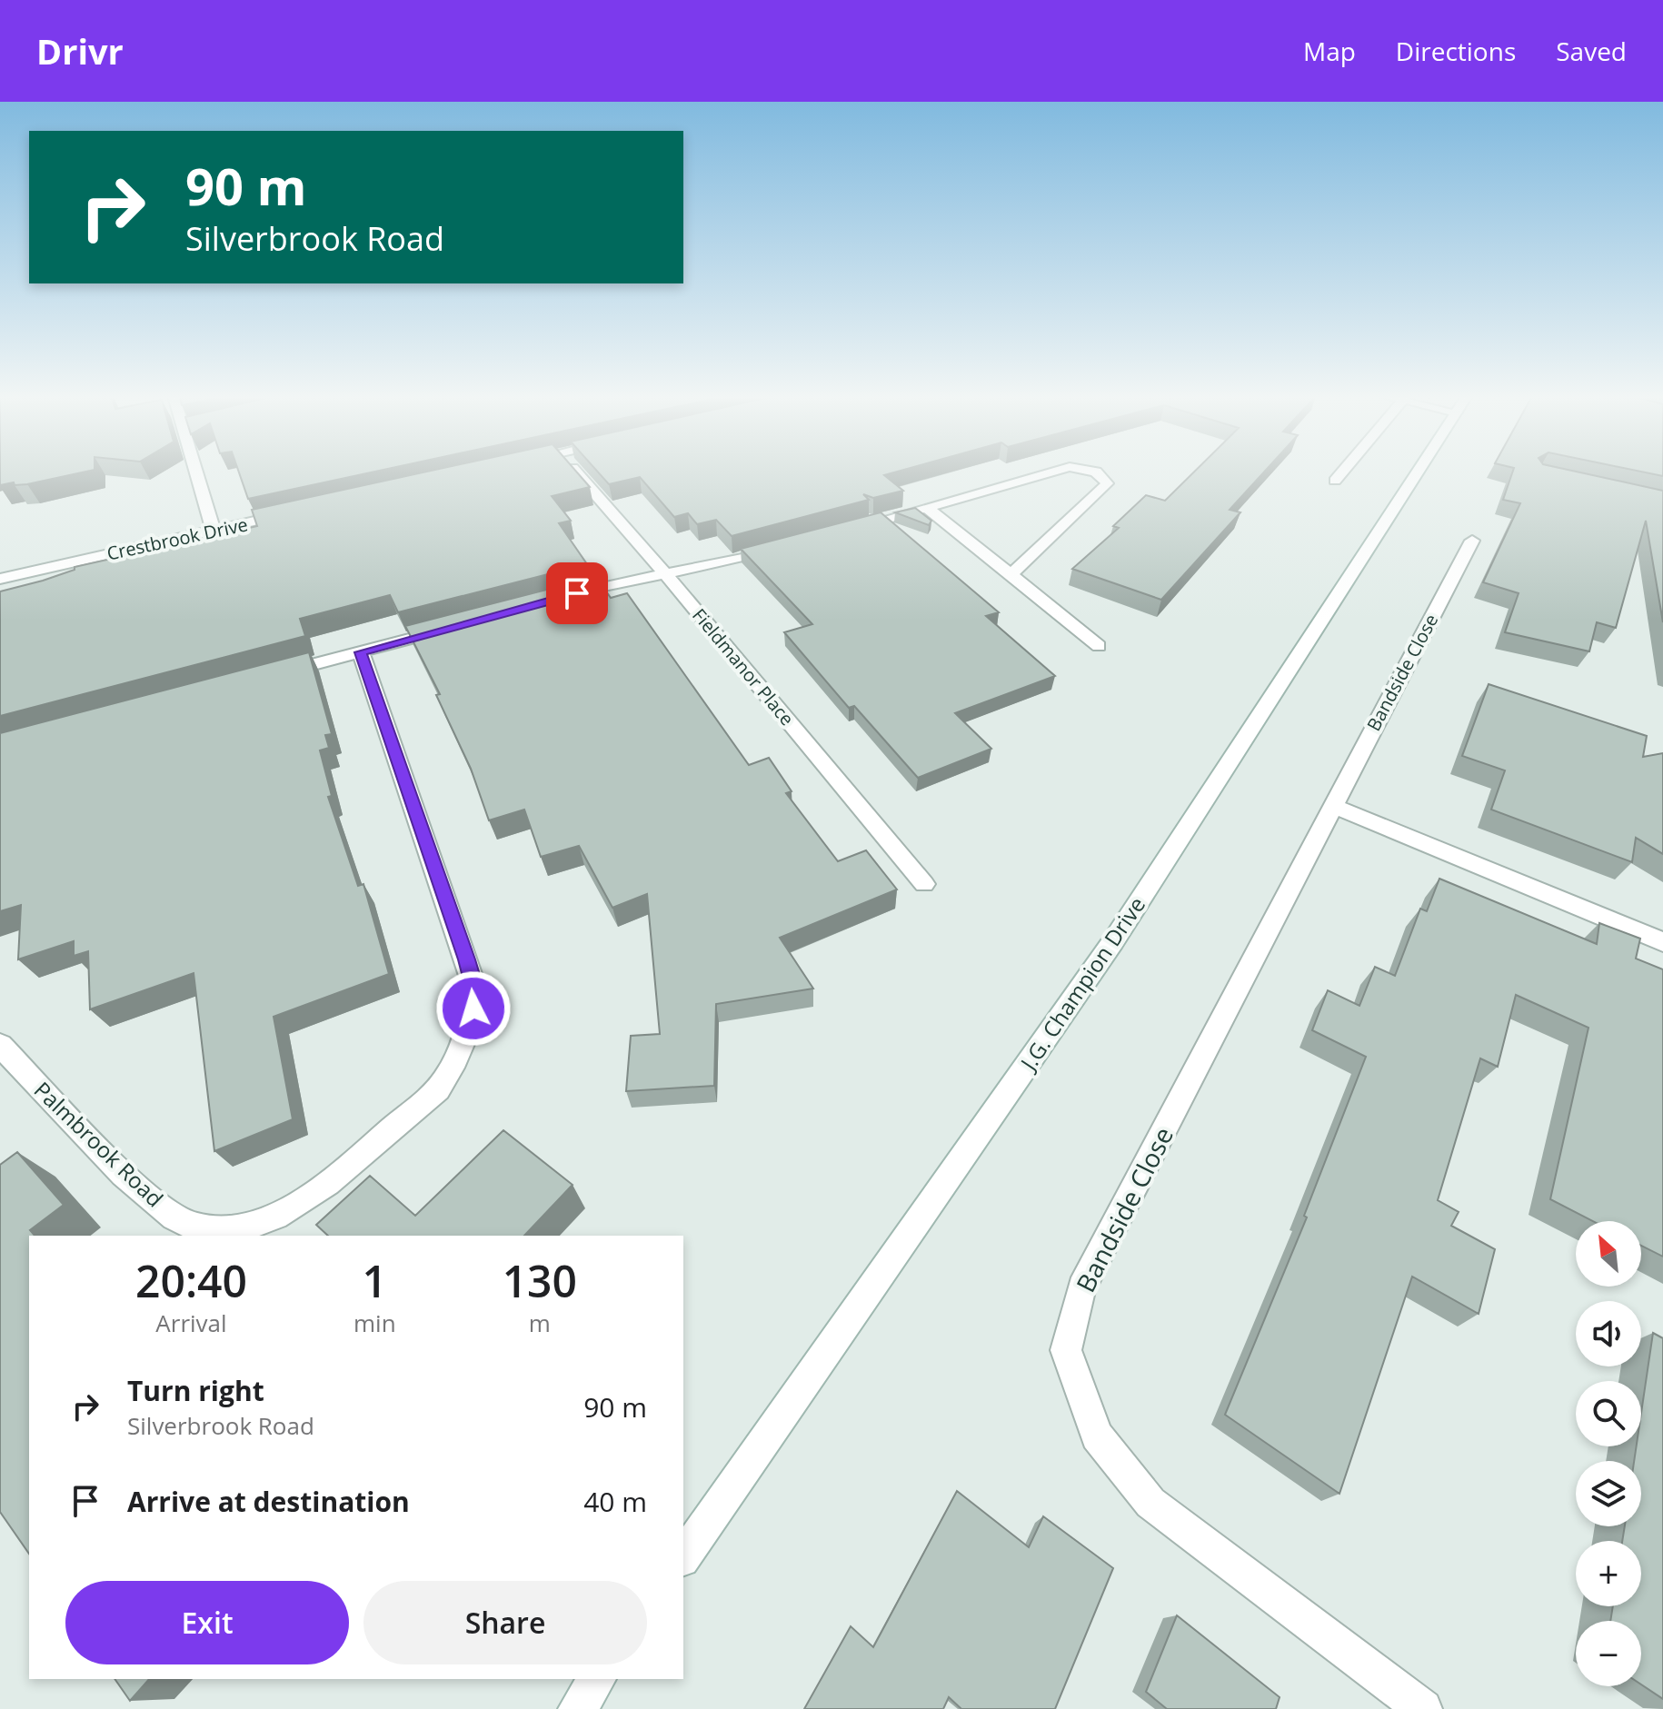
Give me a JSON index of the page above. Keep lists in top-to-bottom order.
{
  "streets": {
    "street": [
      "Crestbrook Drive",
      "Fieldmanor Place",
      "Bandside Close",
      "J.G. Champion Drive",
      "Palmbrook Road"
    ]
  },
  "north": "top left",
  "page": {
    "header": "Drivr",
    "nav": ["Map", "Directions", "Saved"],
    "turn": ["90 m", "Silverbrook Road"],
    "map_buttons": ["+", "−"],
    "eta": [
      "20:40",
      "Arrival",
      "1",
      "min",
      "130",
      "m"
    ],
    "list": [
      {
        "name": "Turn right",
        "note": "Silverbrook Road",
        "value": "90 m"
      },
      {
        "name": "Arrive at destination",
        "value": "40 m"
      }
    ],
    "buttons": ["Exit", "Share"]
  }
}
